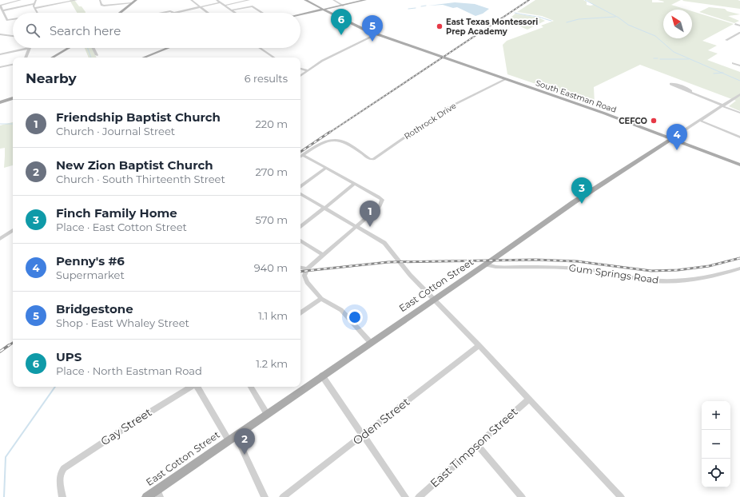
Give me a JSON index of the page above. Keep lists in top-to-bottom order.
{
  "streets": {
    "main road": ["South Eastman Road", "East Cotton Street"],
    "street": [
      "Rothrock Drive",
      "Gum Springs Road",
      "Oden Street",
      "Gay Street",
      "East Timpson Street"
    ]
  },
  "crossings": [
    ["South Eastman Road", "Rothrock Drive"],
    ["South Eastman Road", "East Cotton Street"],
    ["Gum Springs Road", "East Cotton Street"],
    ["East Cotton Street", "Gay Street"]
  ],
  "places": ["East Texas Montessori Prep Academy", "CEFCO"],
  "north": "top left",
  "page": {
    "pins": [
      "6",
      "5",
      "4",
      "3",
      "1",
      "2"
    ],
    "search": "Search here",
    "heading": ["Nearby", "6 results"],
    "list": [
      {
        "mark": "1",
        "name": "Friendship Baptist Church",
        "note": "Church · Journal Street",
        "value": "220 m"
      },
      {
        "mark": "2",
        "name": "New Zion Baptist Church",
        "note": "Church · South Thirteenth Street",
        "value": "270 m"
      },
      {
        "mark": "3",
        "name": "Finch Family Home",
        "note": "Place · East Cotton Street",
        "value": "570 m"
      },
      {
        "mark": "4",
        "name": "Penny's #6",
        "note": "Supermarket",
        "value": "940 m"
      },
      {
        "mark": "5",
        "name": "Bridgestone",
        "note": "Shop · East Whaley Street",
        "value": "1.1 km"
      },
      {
        "mark": "6",
        "name": "UPS",
        "note": "Place · North Eastman Road",
        "value": "1.2 km"
      }
    ],
    "map_buttons": ["+", "−"]
  }
}
